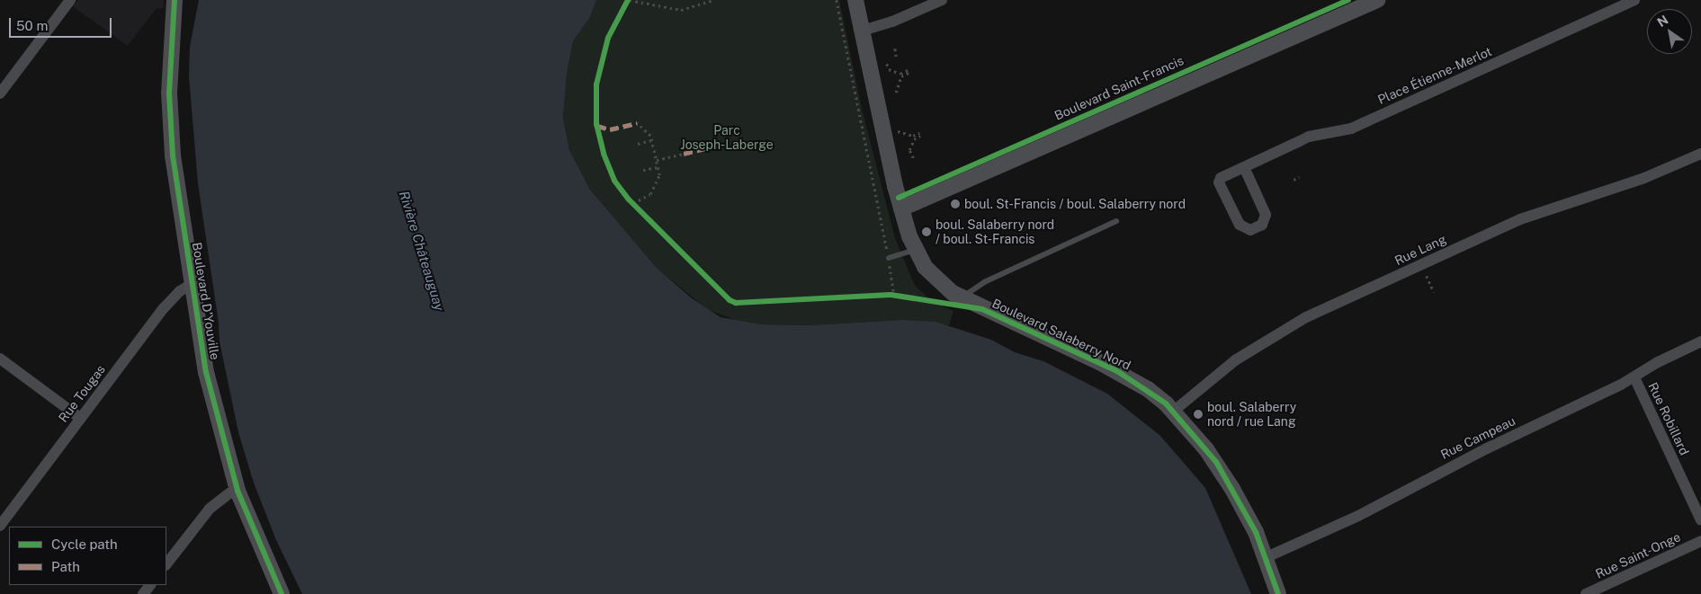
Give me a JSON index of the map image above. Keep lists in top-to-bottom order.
{
  "streets": {
    "street": [
      "Place Étienne-Merlot",
      "Boulevard Saint-Francis",
      "Rue Lang",
      "Boulevard D'Youville",
      "Boulevard Salaberry Nord",
      "Rue Tougas",
      "Rue Robillard",
      "Rue Campeau",
      "Rue Saint-Onge"
    ]
  },
  "crossings": [
    ["Boulevard Saint-Francis", "Boulevard Salaberry Nord"],
    ["Rue Lang", "Boulevard Salaberry Nord"],
    ["Boulevard D'Youville", "Rue Tougas"],
    ["Boulevard Salaberry Nord", "Rue Campeau"],
    ["Rue Robillard", "Rue Campeau"]
  ],
  "water": ["Rivière Châteauguay"],
  "parks": ["Parc Joseph-Laberge"],
  "places": ["boul. St-Francis / boul. Salaberry nord", "boul. Salaberry nord / boul. St-Francis", "boul. Salaberry nord / rue Lang"],
  "legend": ["Cycle path", "Path"],
  "scale_bar": "50 m",
  "north": "top left"
}
